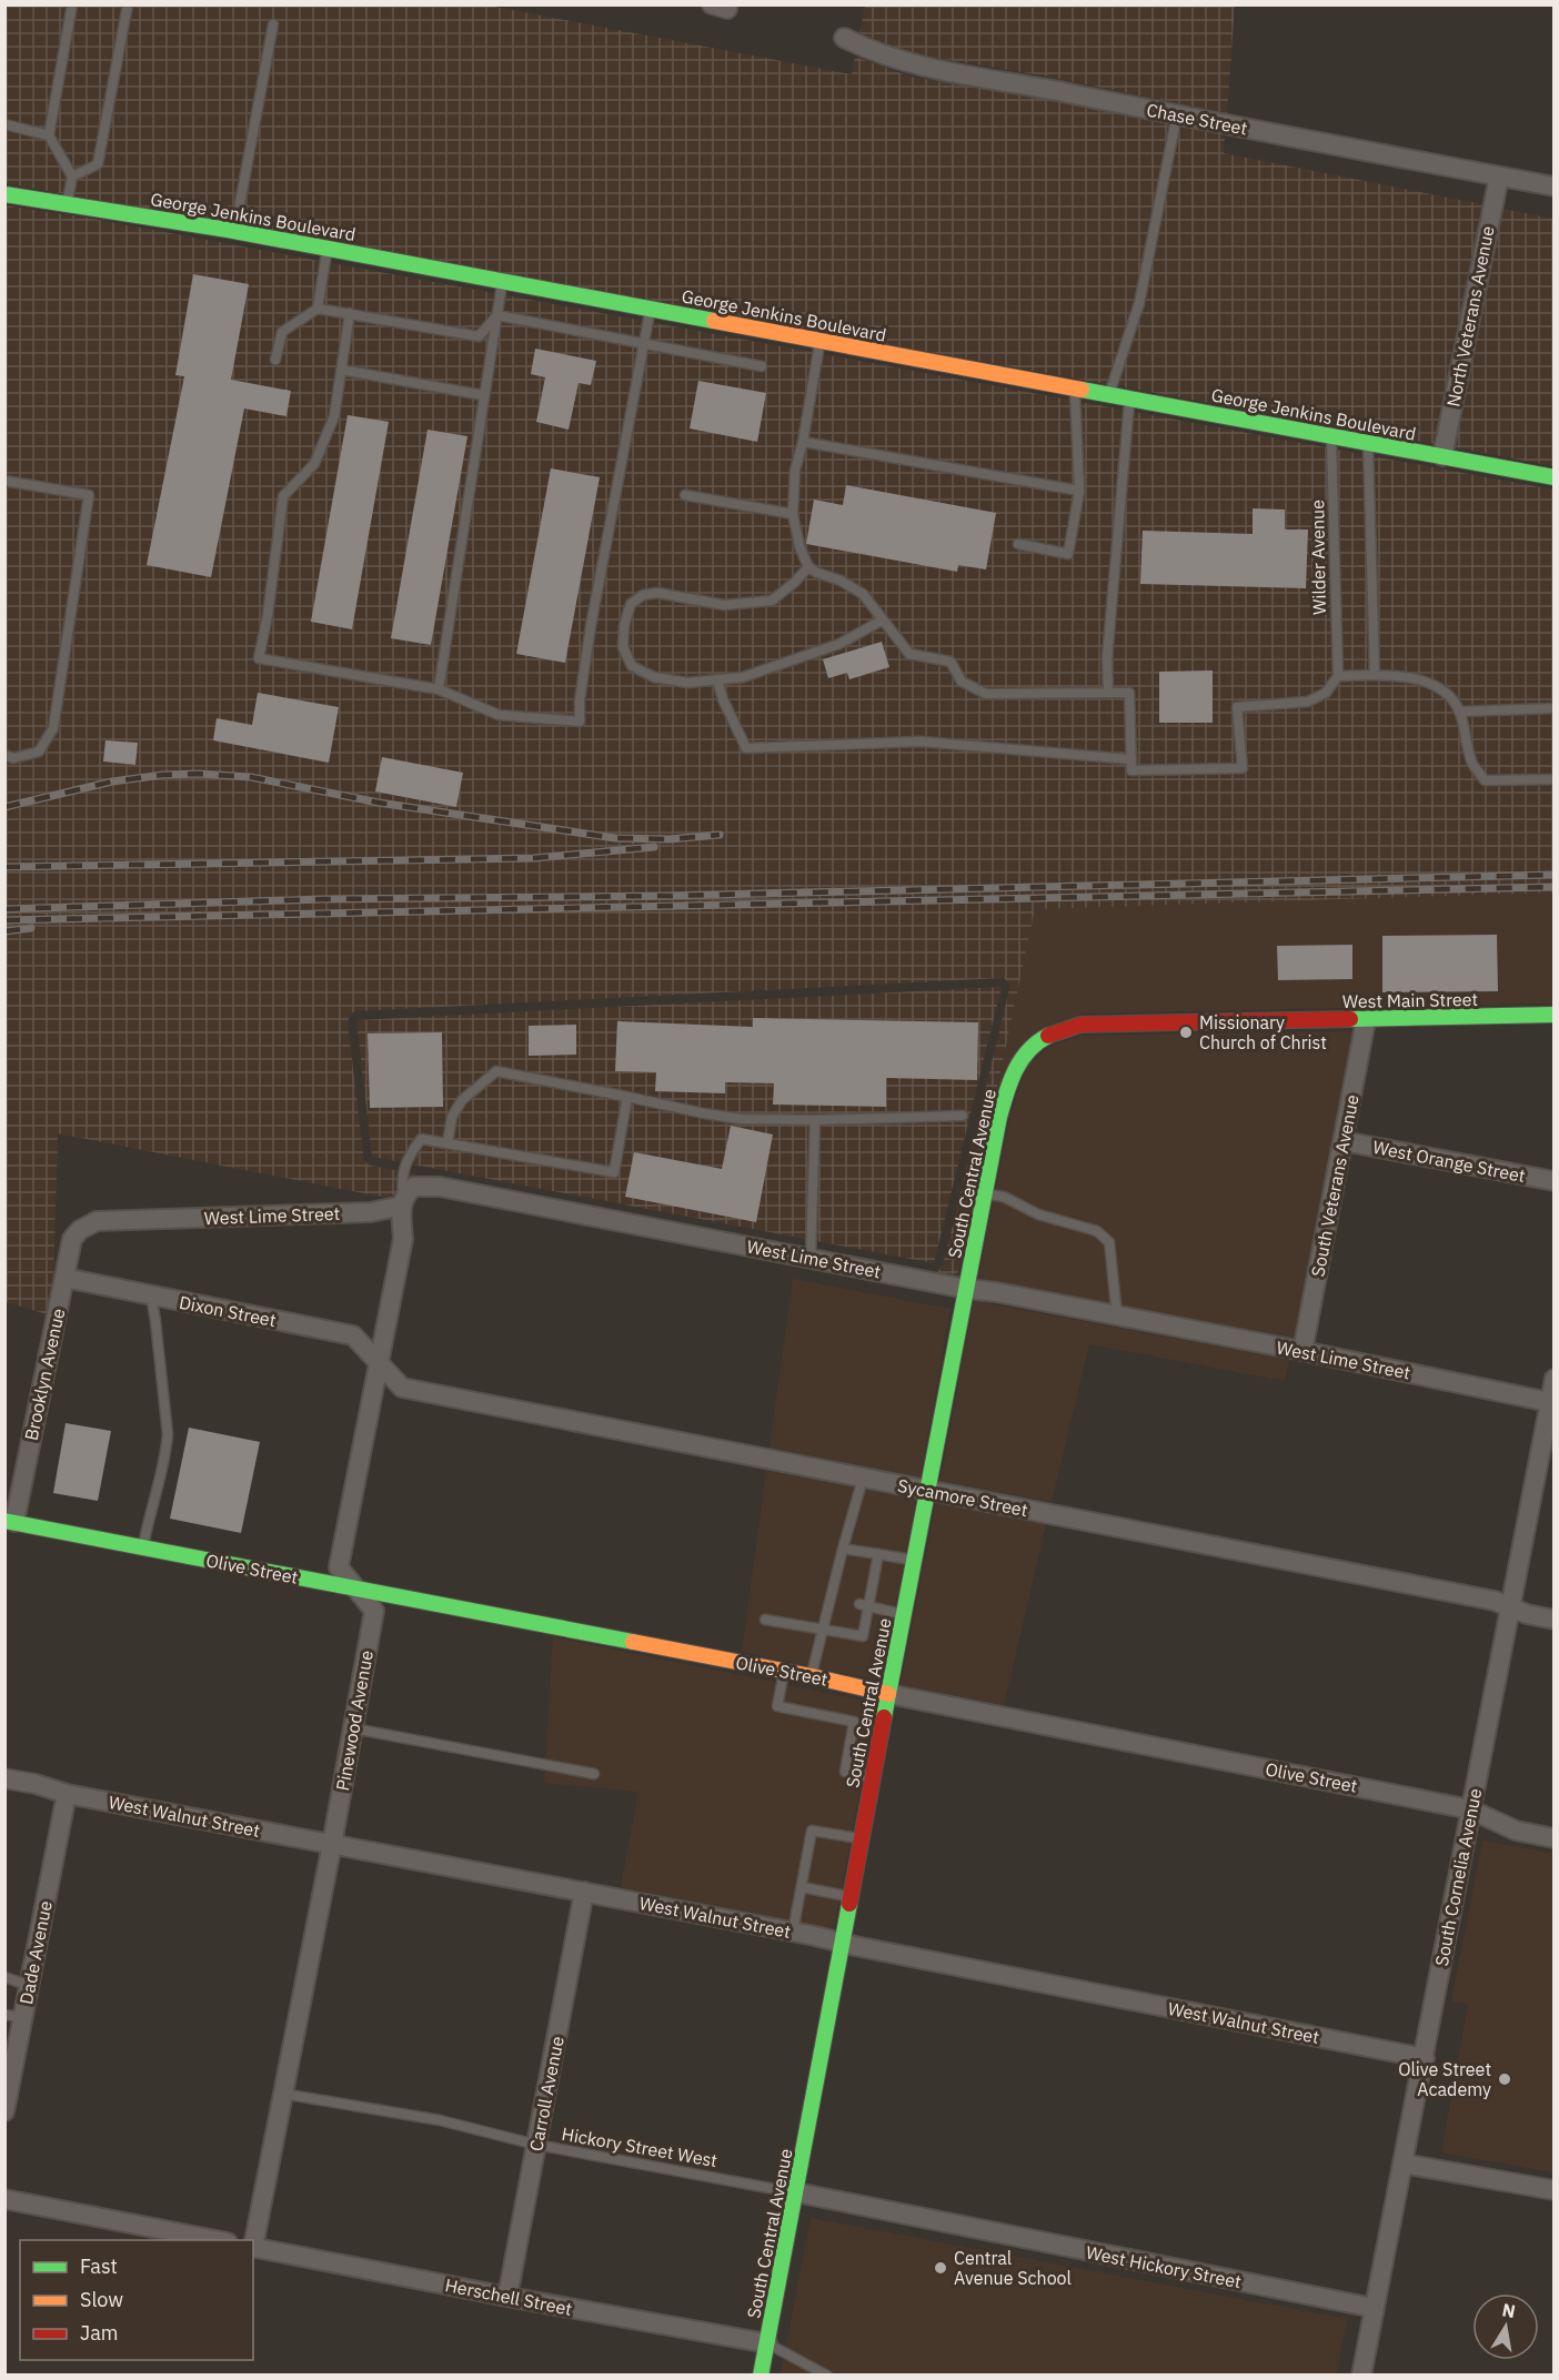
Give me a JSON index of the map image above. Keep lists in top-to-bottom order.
{
  "streets": {
    "main road": [
      "George Jenkins Boulevard",
      "West Main Street",
      "South Central Avenue",
      "Olive Street"
    ],
    "street": [
      "Chase Street",
      "North Veterans Avenue",
      "West Orange Street",
      "South Veterans Avenue",
      "West Lime Street",
      "Dixon Street",
      "Brooklyn Avenue",
      "Sycamore Street",
      "Pinewood Avenue",
      "West Walnut Street",
      "South Cornelia Avenue",
      "Dade Avenue",
      "Carroll Avenue",
      "West Hickory Street",
      "Herschell Street"
    ],
    "lane": ["Wilder Avenue", "Hickory Street West"]
  },
  "crossings": [
    ["Chase Street", "North Veterans Avenue"],
    ["George Jenkins Boulevard", "North Veterans Avenue"],
    ["George Jenkins Boulevard", "Wilder Avenue"],
    ["West Main Street", "South Central Avenue"],
    ["West Main Street", "South Veterans Avenue"],
    ["West Orange Street", "South Veterans Avenue"],
    ["South Central Avenue", "West Lime Street"],
    ["South Central Avenue", "Sycamore Street"],
    ["South Central Avenue", "Olive Street"],
    ["South Central Avenue", "West Walnut Street"],
    ["South Central Avenue", "Hickory Street West"],
    ["South Central Avenue", "West Hickory Street"],
    ["South Central Avenue", "Herschell Street"],
    ["South Veterans Avenue", "West Lime Street"],
    ["West Lime Street", "Brooklyn Avenue"],
    ["West Lime Street", "Pinewood Avenue"],
    ["West Lime Street", "South Cornelia Avenue"],
    ["Dixon Street", "Brooklyn Avenue"],
    ["Dixon Street", "Sycamore Street"],
    ["Dixon Street", "Pinewood Avenue"],
    ["Brooklyn Avenue", "Olive Street"],
    ["Sycamore Street", "Pinewood Avenue"],
    ["Sycamore Street", "South Cornelia Avenue"],
    ["Olive Street", "Pinewood Avenue"],
    ["Olive Street", "South Cornelia Avenue"],
    ["Pinewood Avenue", "West Walnut Street"],
    ["Pinewood Avenue", "Hickory Street West"],
    ["West Walnut Street", "South Cornelia Avenue"],
    ["West Walnut Street", "Dade Avenue"],
    ["West Walnut Street", "Carroll Avenue"],
    ["South Cornelia Avenue", "West Hickory Street"],
    ["Carroll Avenue", "Hickory Street West"],
    ["Carroll Avenue", "Herschell Street"],
    ["Hickory Street West", "West Hickory Street"]
  ],
  "places": ["Missionary Church of Christ", "Olive Street Academy", "Central Avenue School"],
  "legend": ["Fast", "Slow", "Jam"],
  "north": "top"
}
